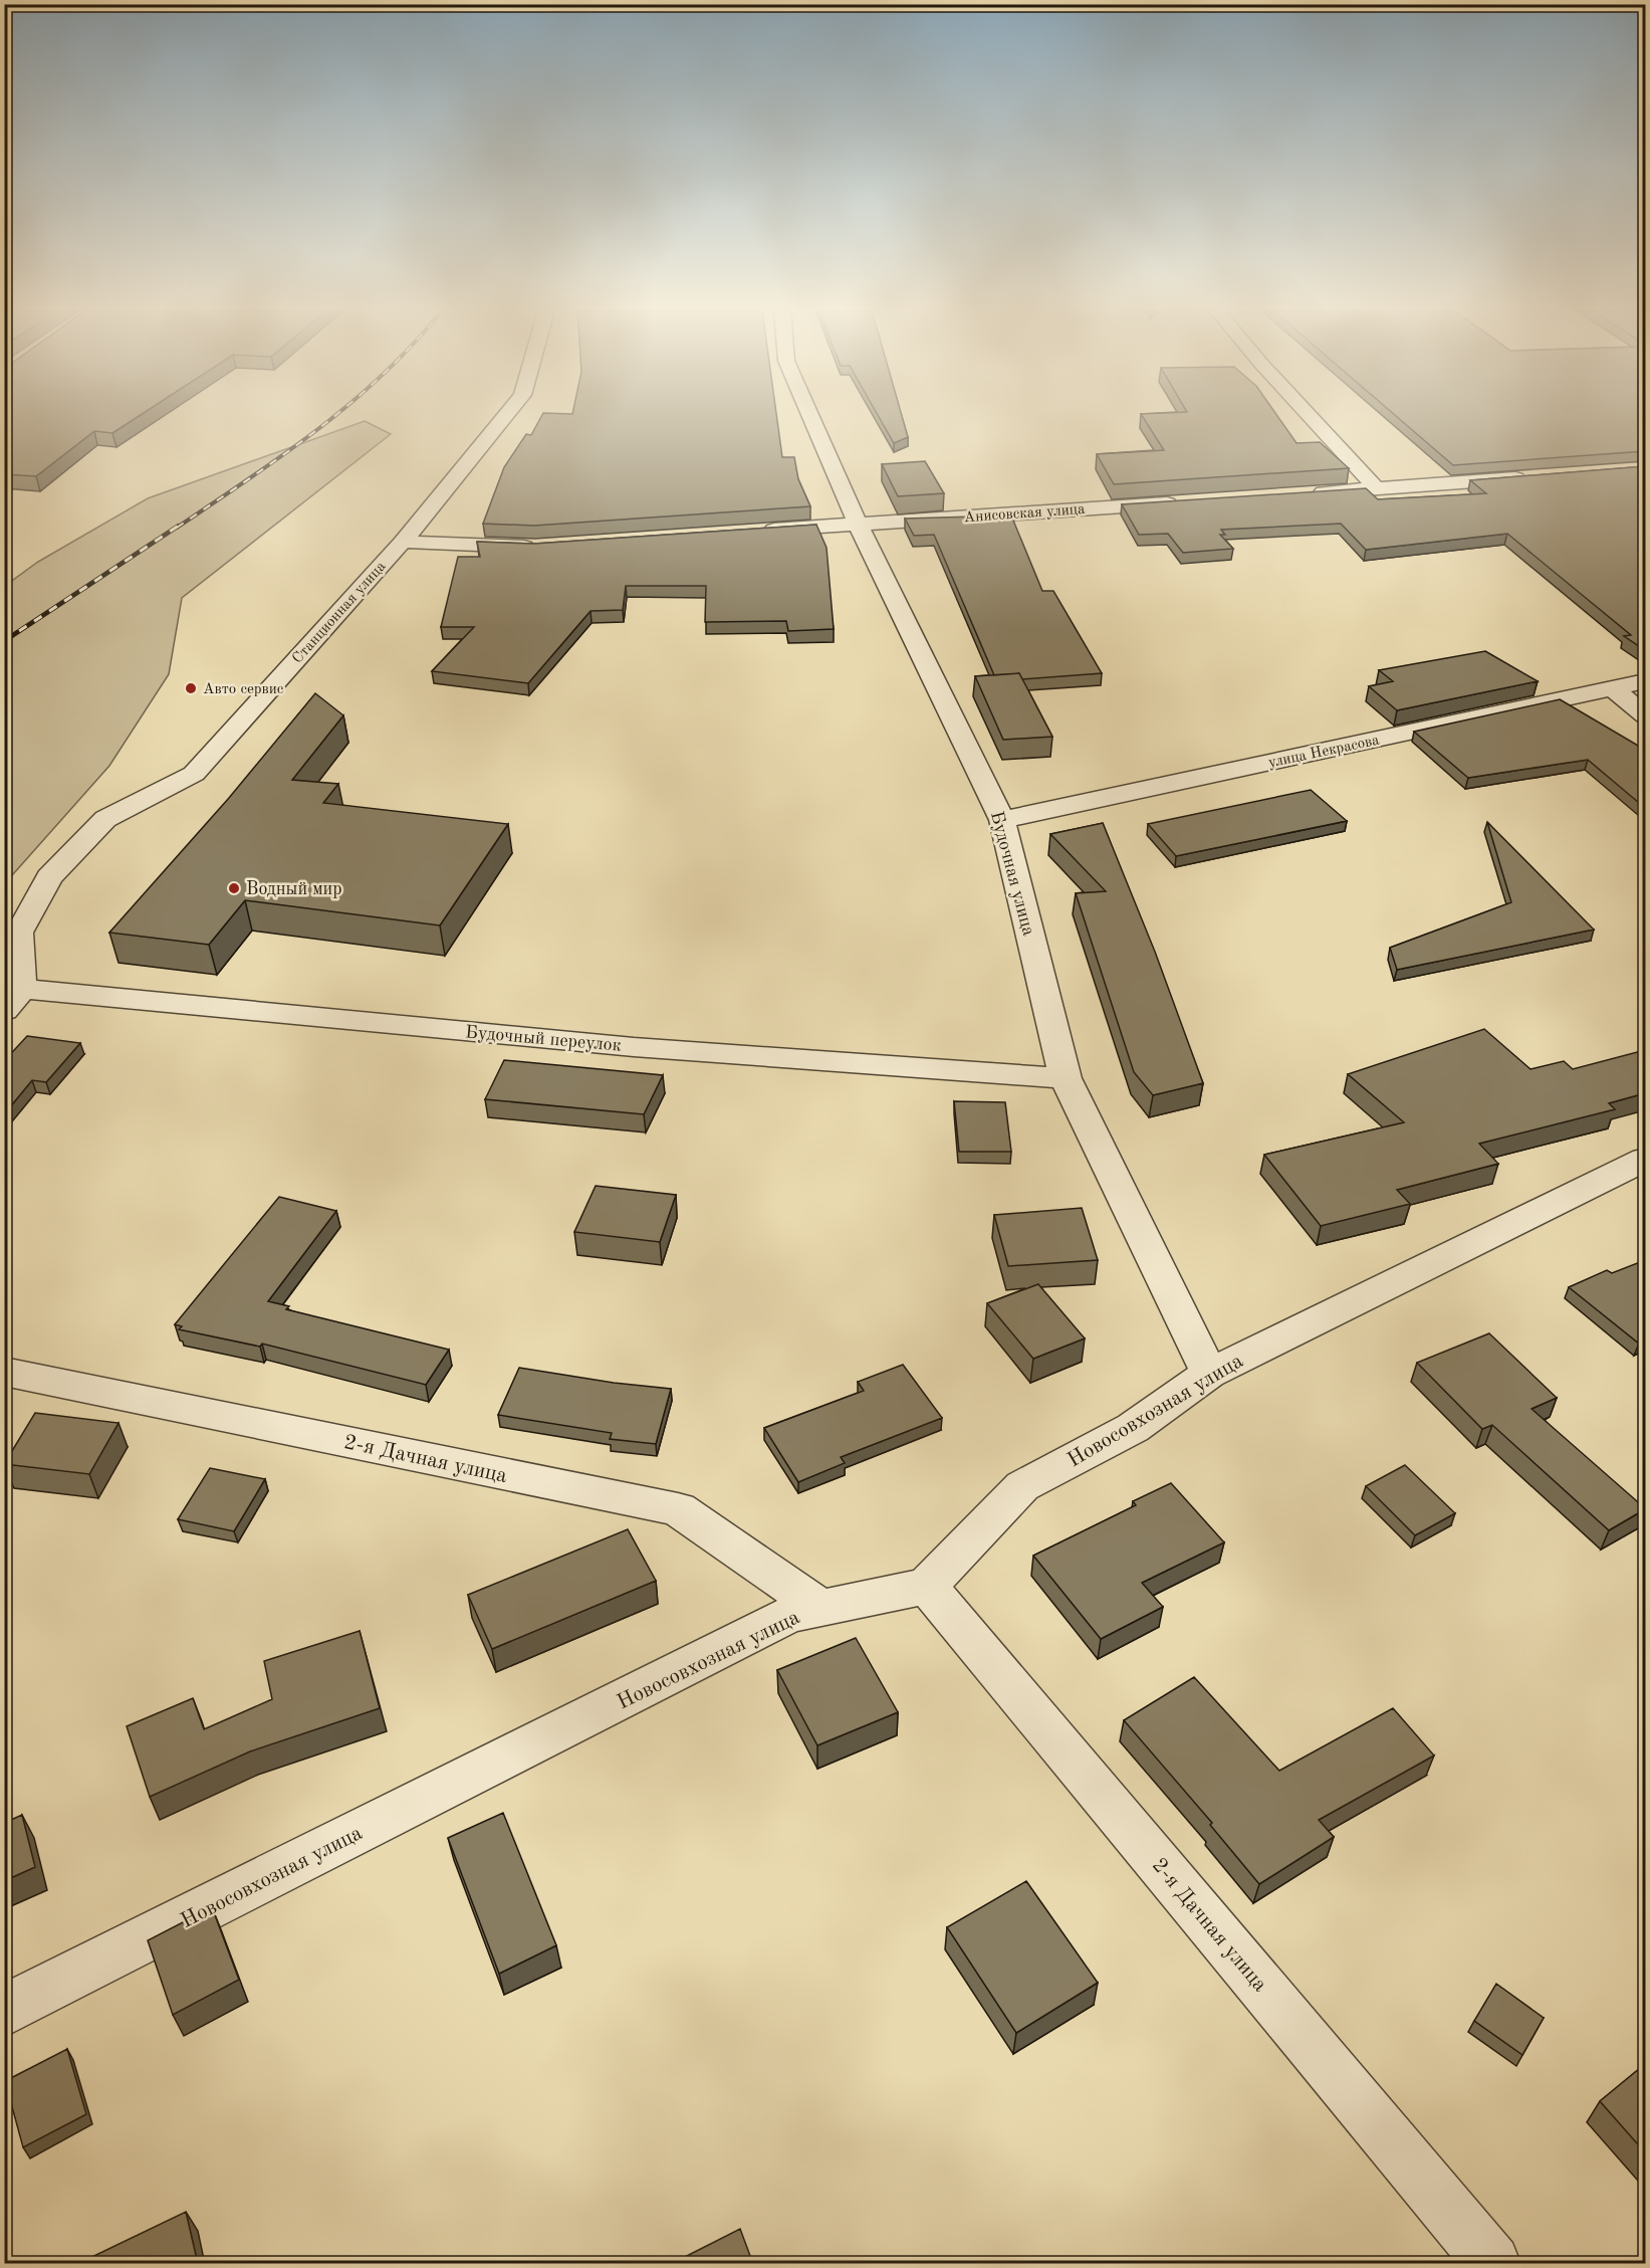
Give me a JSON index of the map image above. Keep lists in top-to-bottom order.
{
  "streets": {
    "street": [
      "Анисовская улица",
      "Станционная улица",
      "улица Некрасова",
      "Будочная улица",
      "Будочный переулок",
      "Новосовхозная улица",
      "2-я Дачная улица"
    ]
  },
  "crossings": [
    ["Анисовская улица", "Будочная улица"],
    ["Станционная улица", "Будочный переулок"],
    ["улица Некрасова", "Будочная улица"],
    ["Будочная улица", "Будочный переулок"],
    ["Будочная улица", "Новосовхозная улица"],
    ["Новосовхозная улица", "2-я Дачная улица"]
  ],
  "places": ["Авто сервис", "Водный мир"]
}
